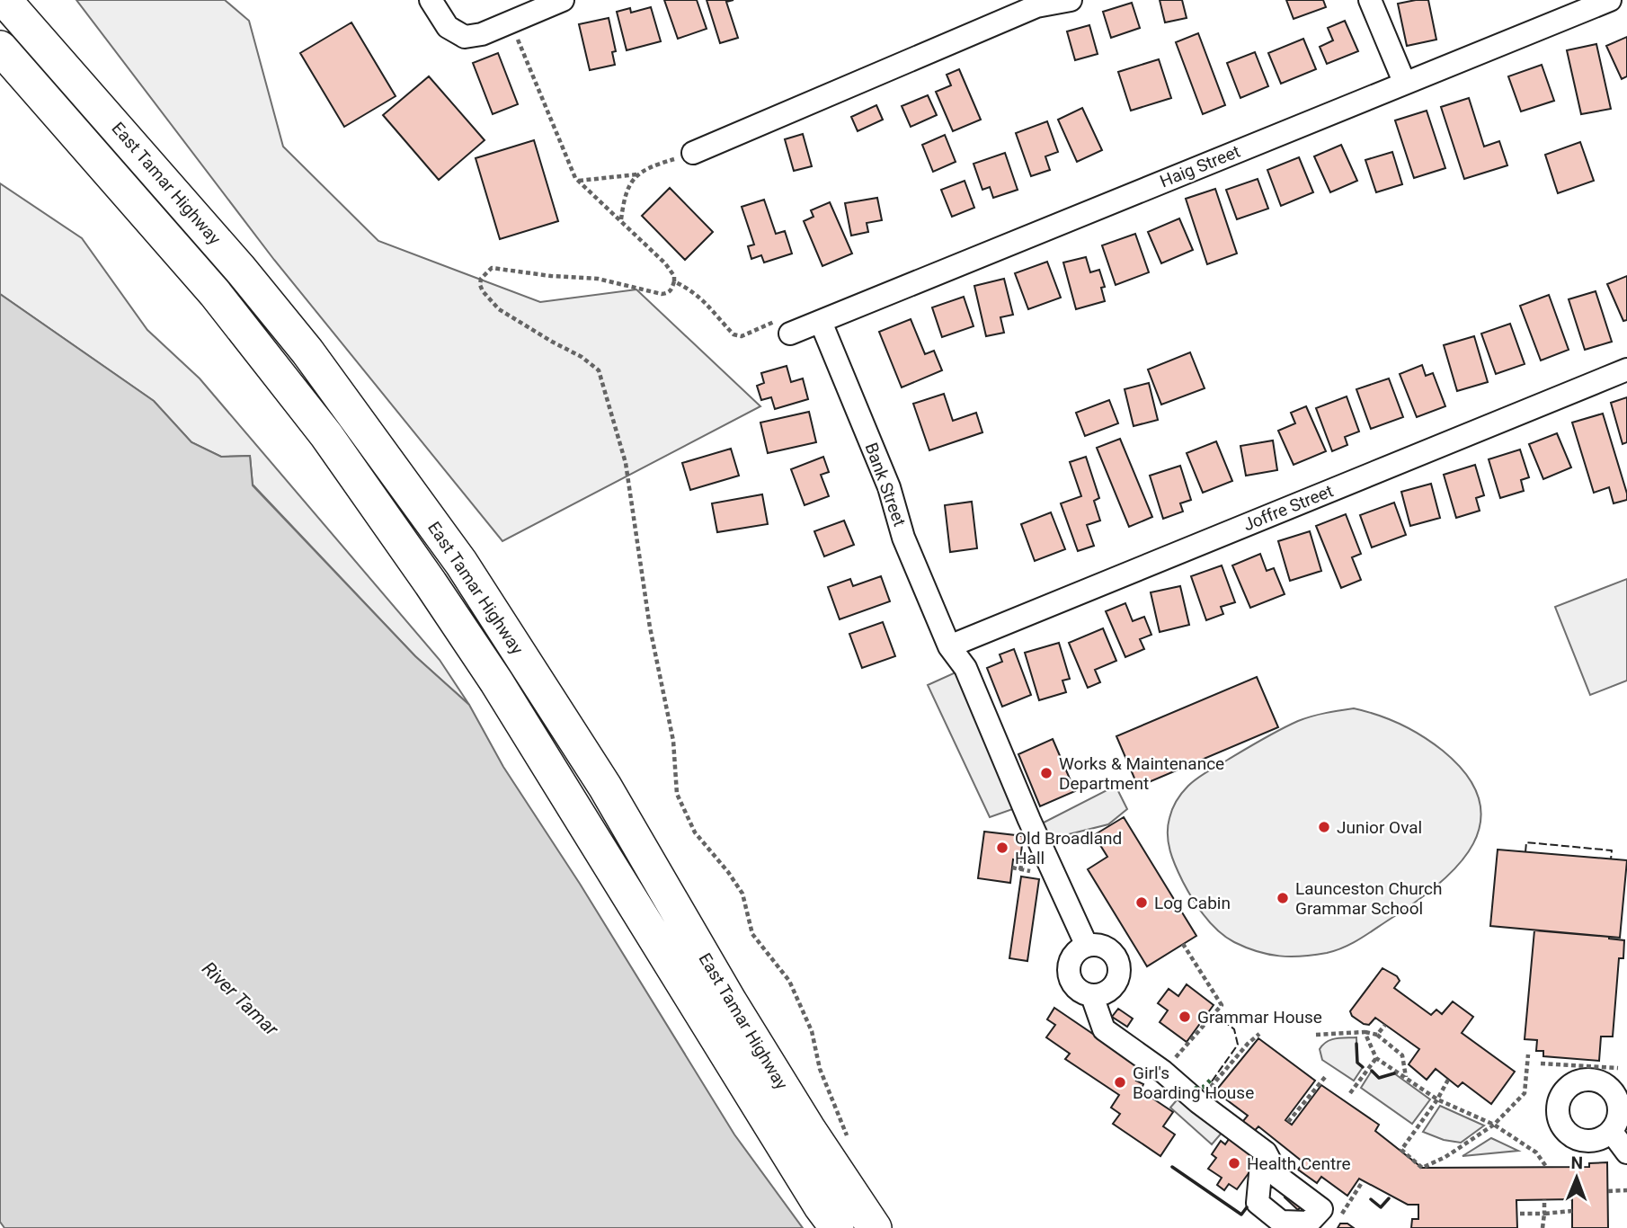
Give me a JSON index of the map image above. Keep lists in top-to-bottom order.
{
  "streets": {
    "highway": ["East Tamar Highway"],
    "street": ["Haig Street", "Bank Street", "Joffre Street"]
  },
  "crossings": [
    ["Haig Street", "Bank Street"],
    ["Bank Street", "Joffre Street"]
  ],
  "water": ["River Tamar"],
  "places": [
    "Works & Maintenance Department",
    "Junior Oval",
    "Old Broadland Hall",
    "Launceston Church Grammar School",
    "Log Cabin",
    "Grammar House",
    "Girl's Boarding House",
    "Health Centre"
  ],
  "north": "top"
}
